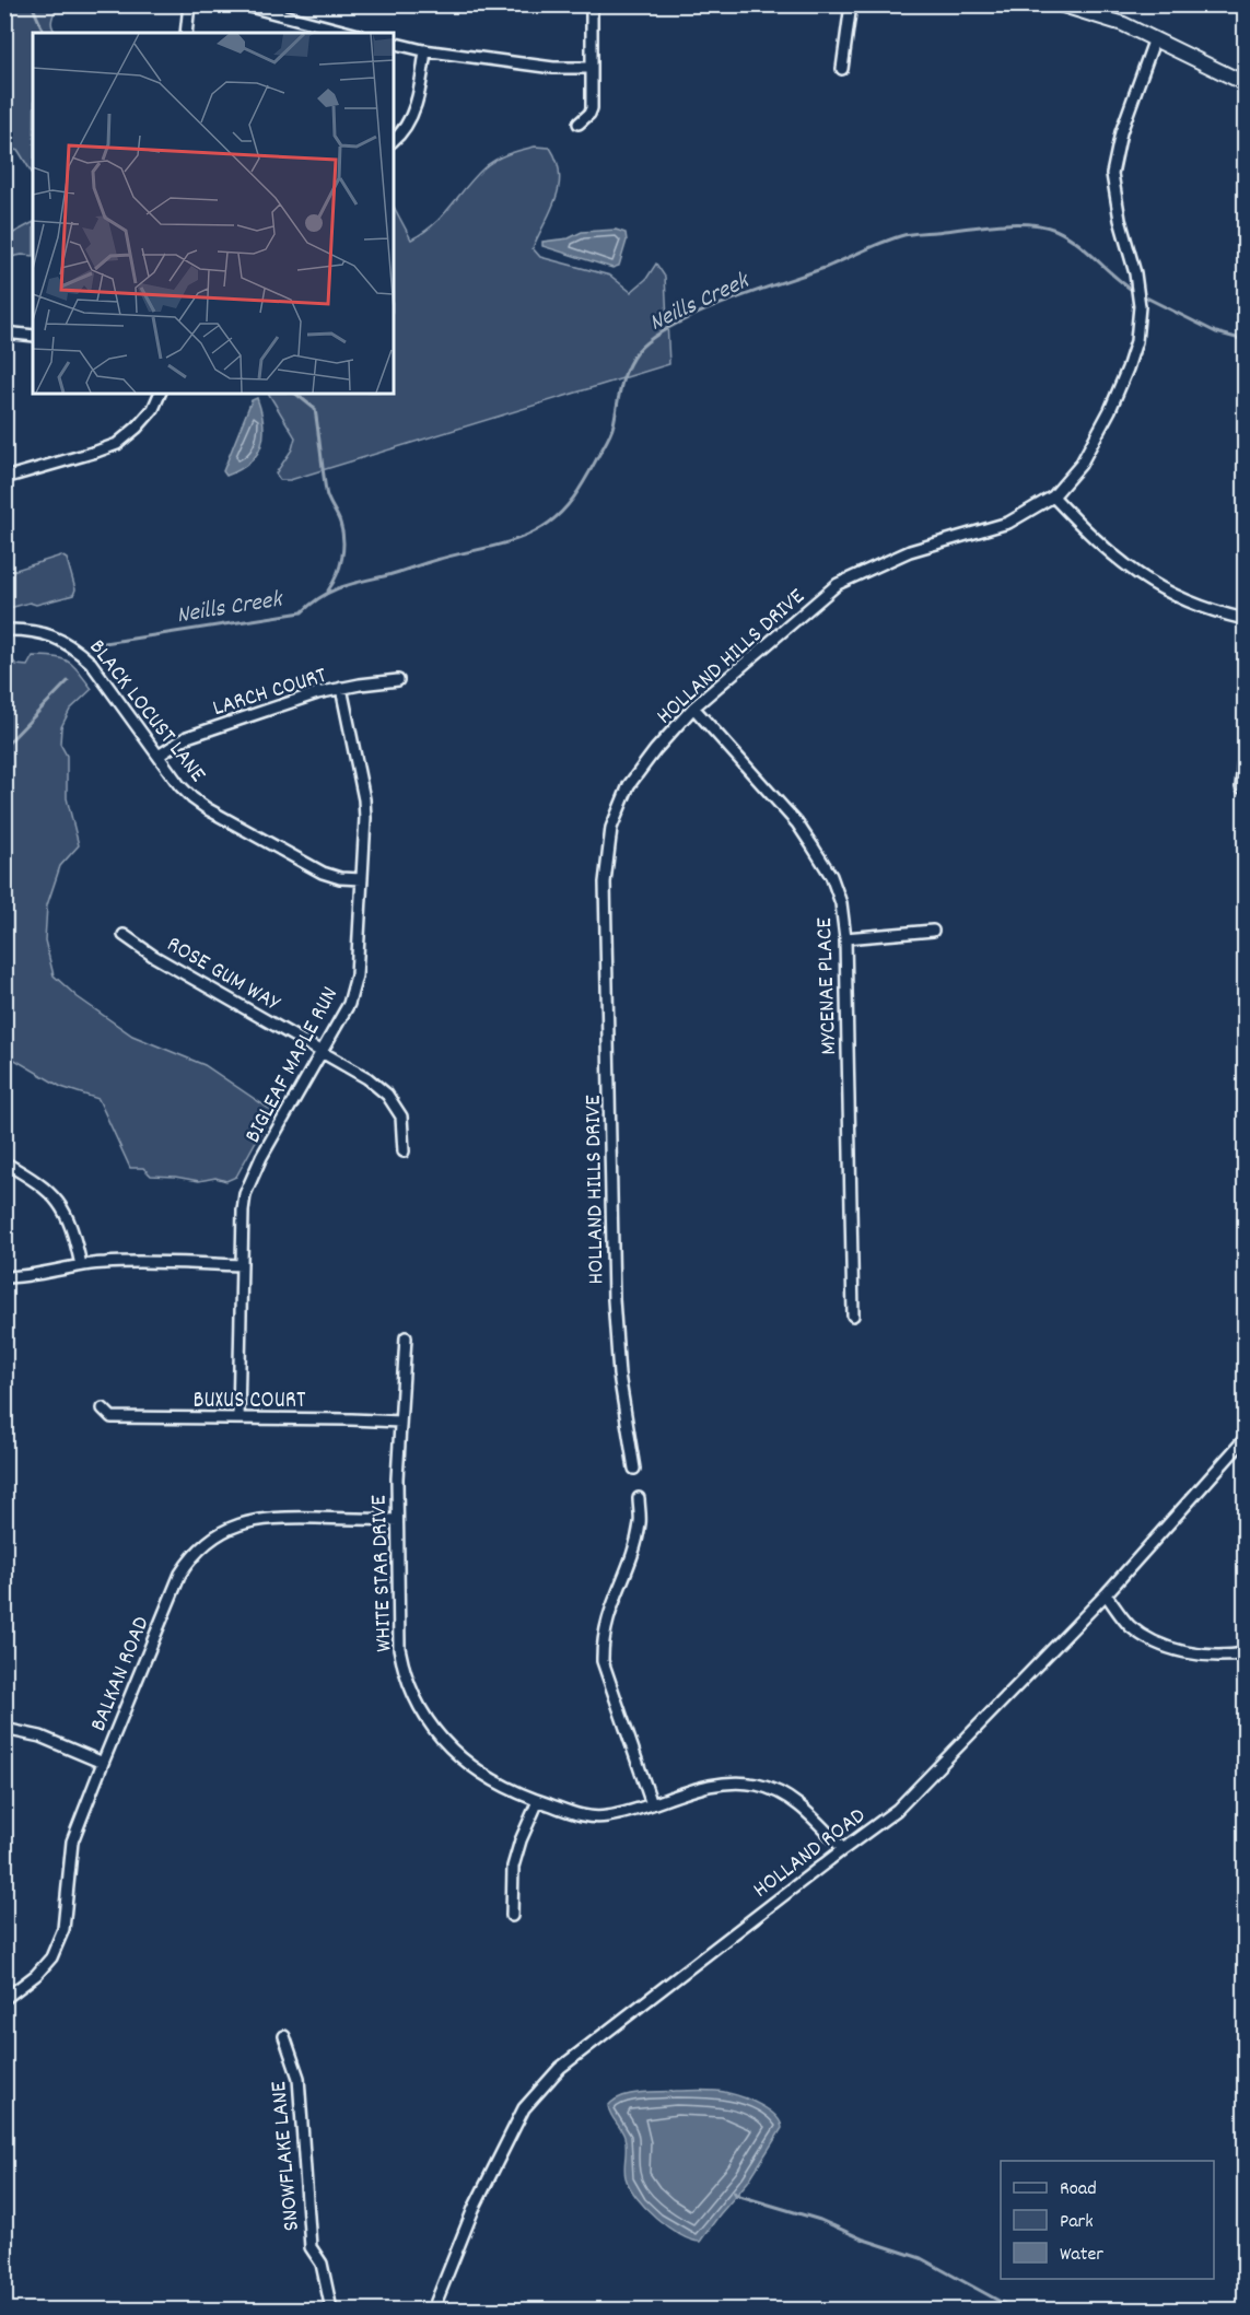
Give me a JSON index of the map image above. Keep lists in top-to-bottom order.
{
  "streets": {
    "street": [
      "HOLLAND HILLS DRIVE",
      "LARCH COURT",
      "BLACK LOCUST LANE",
      "ROSE GUM WAY",
      "MYCENAE PLACE",
      "BIGLEAF MAPLE RUN",
      "BUXUS COURT",
      "WHITE STAR DRIVE",
      "BALKAN ROAD",
      "HOLLAND ROAD",
      "SNOWFLAKE LANE"
    ]
  },
  "crossings": [
    ["HOLLAND HILLS DRIVE", "MYCENAE PLACE"],
    ["LARCH COURT", "BLACK LOCUST LANE"],
    ["LARCH COURT", "BIGLEAF MAPLE RUN"],
    ["BLACK LOCUST LANE", "BIGLEAF MAPLE RUN"],
    ["ROSE GUM WAY", "BIGLEAF MAPLE RUN"],
    ["BIGLEAF MAPLE RUN", "BUXUS COURT"],
    ["BUXUS COURT", "WHITE STAR DRIVE"],
    ["WHITE STAR DRIVE", "BALKAN ROAD"],
    ["WHITE STAR DRIVE", "HOLLAND ROAD"]
  ],
  "water": ["Neills Creek"],
  "legend": ["Road", "Park", "Water"]
}
